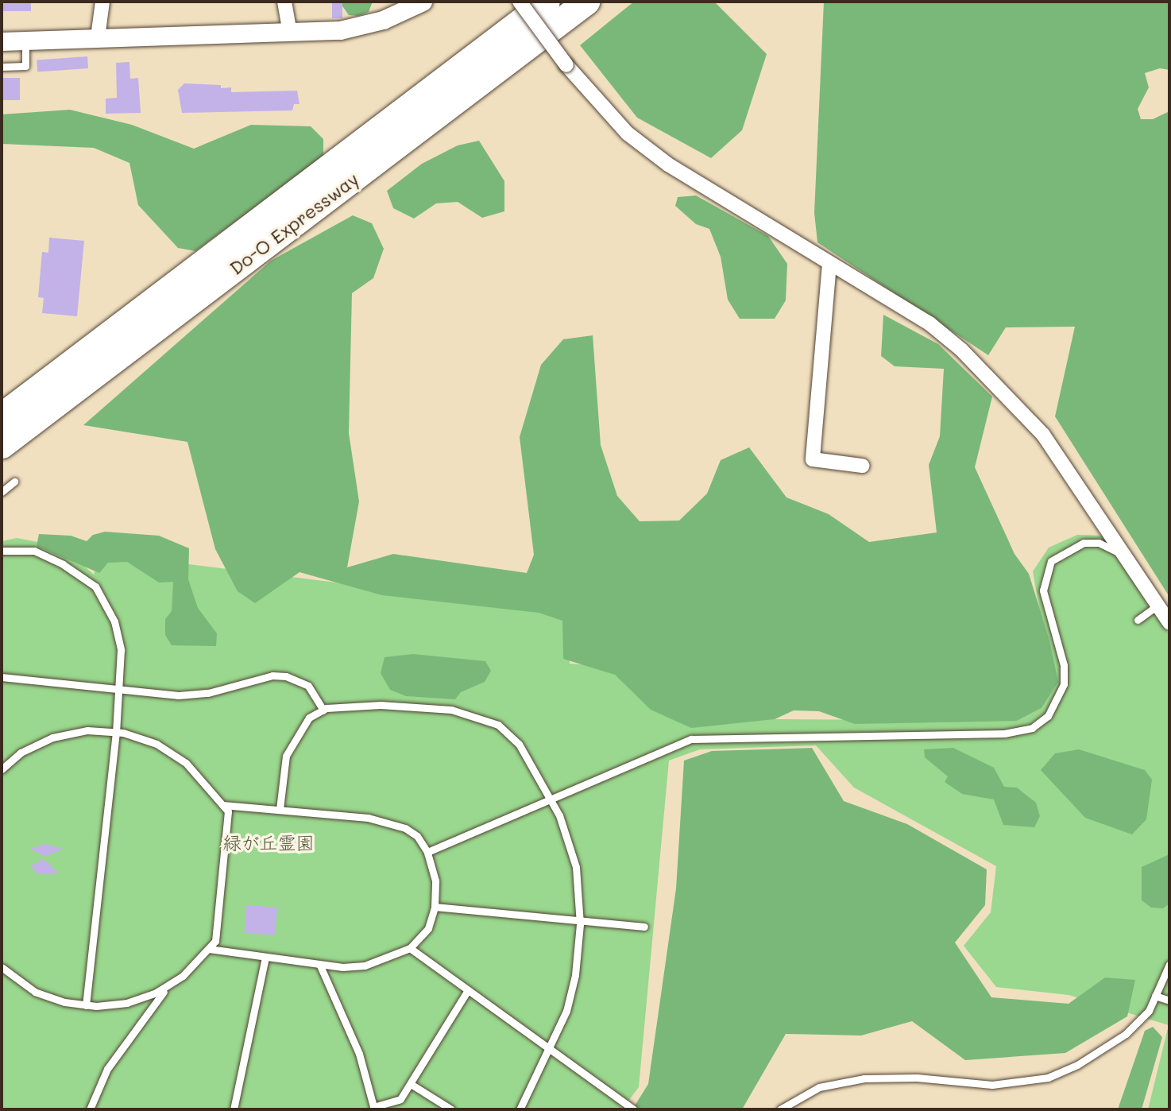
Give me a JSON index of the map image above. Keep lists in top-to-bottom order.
{
  "streets": {
    "highway": ["Do-O Expressway"]
  },
  "parks": ["緑が丘霊園"]
}
